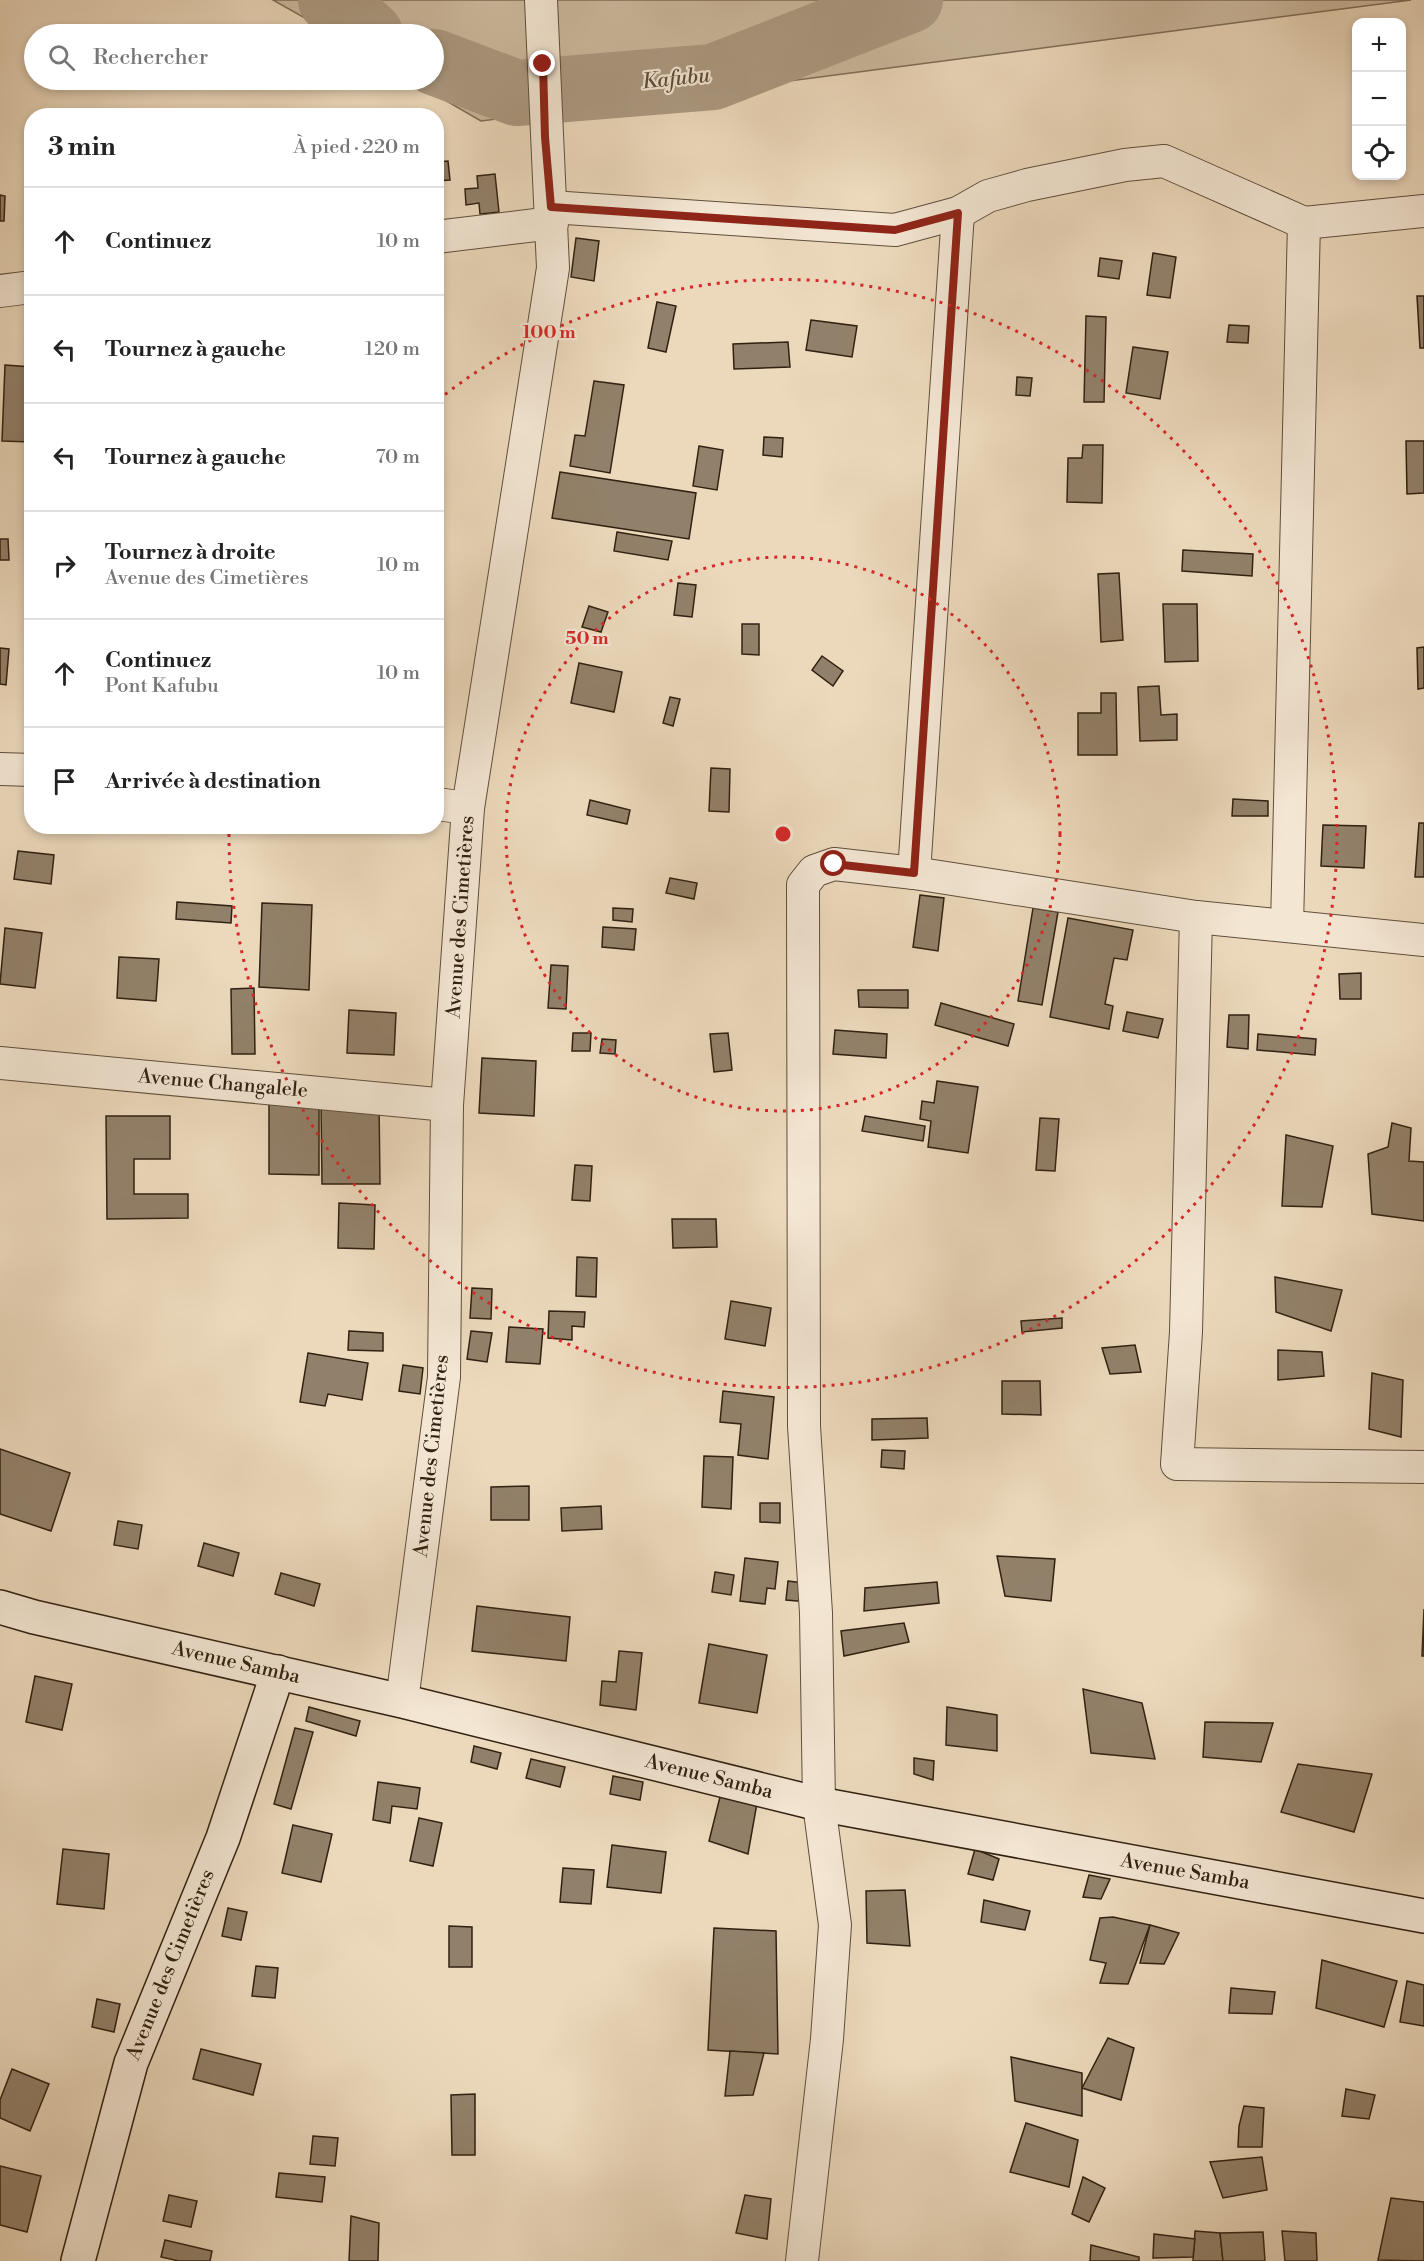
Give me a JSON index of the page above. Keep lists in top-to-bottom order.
{
  "streets": {
    "street": ["Avenue des Cimetières", "Avenue Changalele", "Avenue Samba"]
  },
  "crossings": [
    ["Avenue des Cimetières", "Avenue Changalele"],
    ["Avenue des Cimetières", "Avenue Samba"]
  ],
  "water": ["Kafubu"],
  "page": {
    "map_buttons": ["+", "−"],
    "search": "Rechercher",
    "heading": ["3 min", "À pied · 220 m"],
    "list": [
      ["Continuez", "10 m"],
      ["Tournez à gauche", "120 m"],
      ["Tournez à gauche", "70 m"],
      ["Tournez à droite", "Avenue des Cimetières", "10 m"],
      ["Continuez", "Pont Kafubu", "10 m"],
      "Arrivée à destination"
    ]
  },
  "rings": ["100 m", "50 m"]
}
